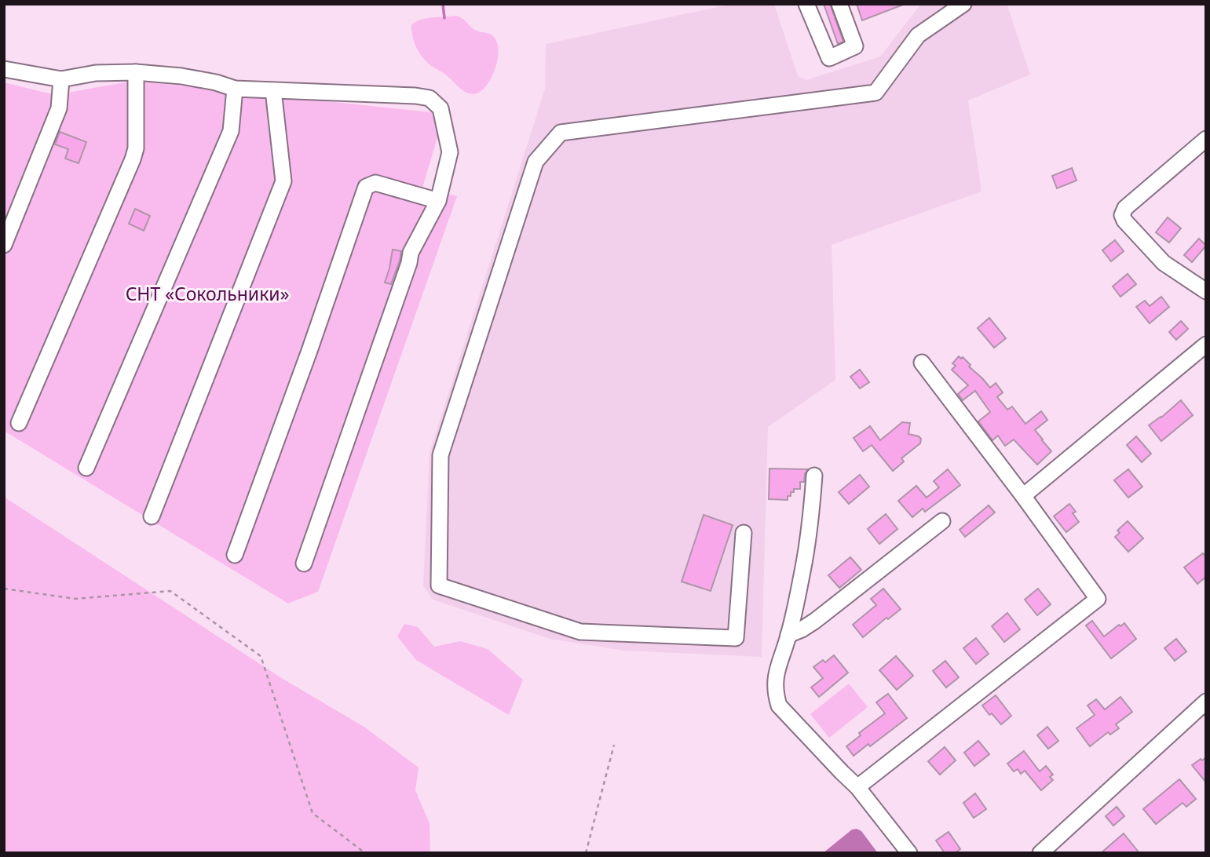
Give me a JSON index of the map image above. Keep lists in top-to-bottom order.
{
  "parks": ["СНТ «Сокольники»"]
}
